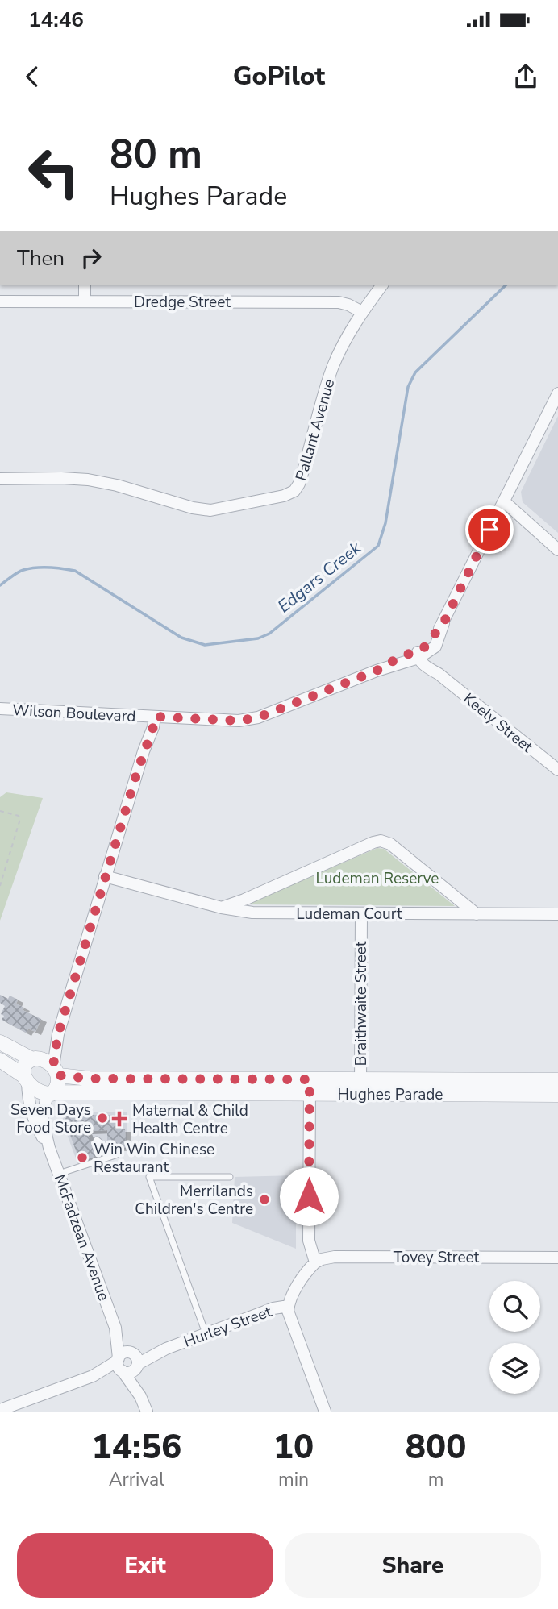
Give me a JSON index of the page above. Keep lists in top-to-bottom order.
{
  "streets": {
    "street": [
      "Dredge Street",
      "Pallant Avenue",
      "Wilson Boulevard",
      "Keely Street",
      "Ludeman Court",
      "Braithwaite Street",
      "Hughes Parade",
      "McFadzean Avenue",
      "Tovey Street",
      "Hurley Street"
    ]
  },
  "crossings": [
    ["Dredge Street", "Pallant Avenue"],
    ["Wilson Boulevard", "Keely Street"],
    ["Ludeman Court", "Braithwaite Street"],
    ["Braithwaite Street", "Hughes Parade"],
    ["Hughes Parade", "McFadzean Avenue"],
    ["McFadzean Avenue", "Hurley Street"]
  ],
  "water": ["Edgars Creek"],
  "parks": ["Ludeman Reserve"],
  "places": {
    "other": ["Seven Days Food Store", "Win Win Chinese Restaurant", "Merrilands Children's Centre"],
    "health": ["Maternal & Child Health Centre"]
  },
  "page": {
    "status": "14:46",
    "header": "GoPilot",
    "turn": ["80 m", "Hughes Parade"],
    "then": "Then",
    "eta": [
      "14:56",
      "Arrival",
      "10",
      "min",
      "800",
      "m"
    ],
    "buttons": ["Exit", "Share"]
  }
}
